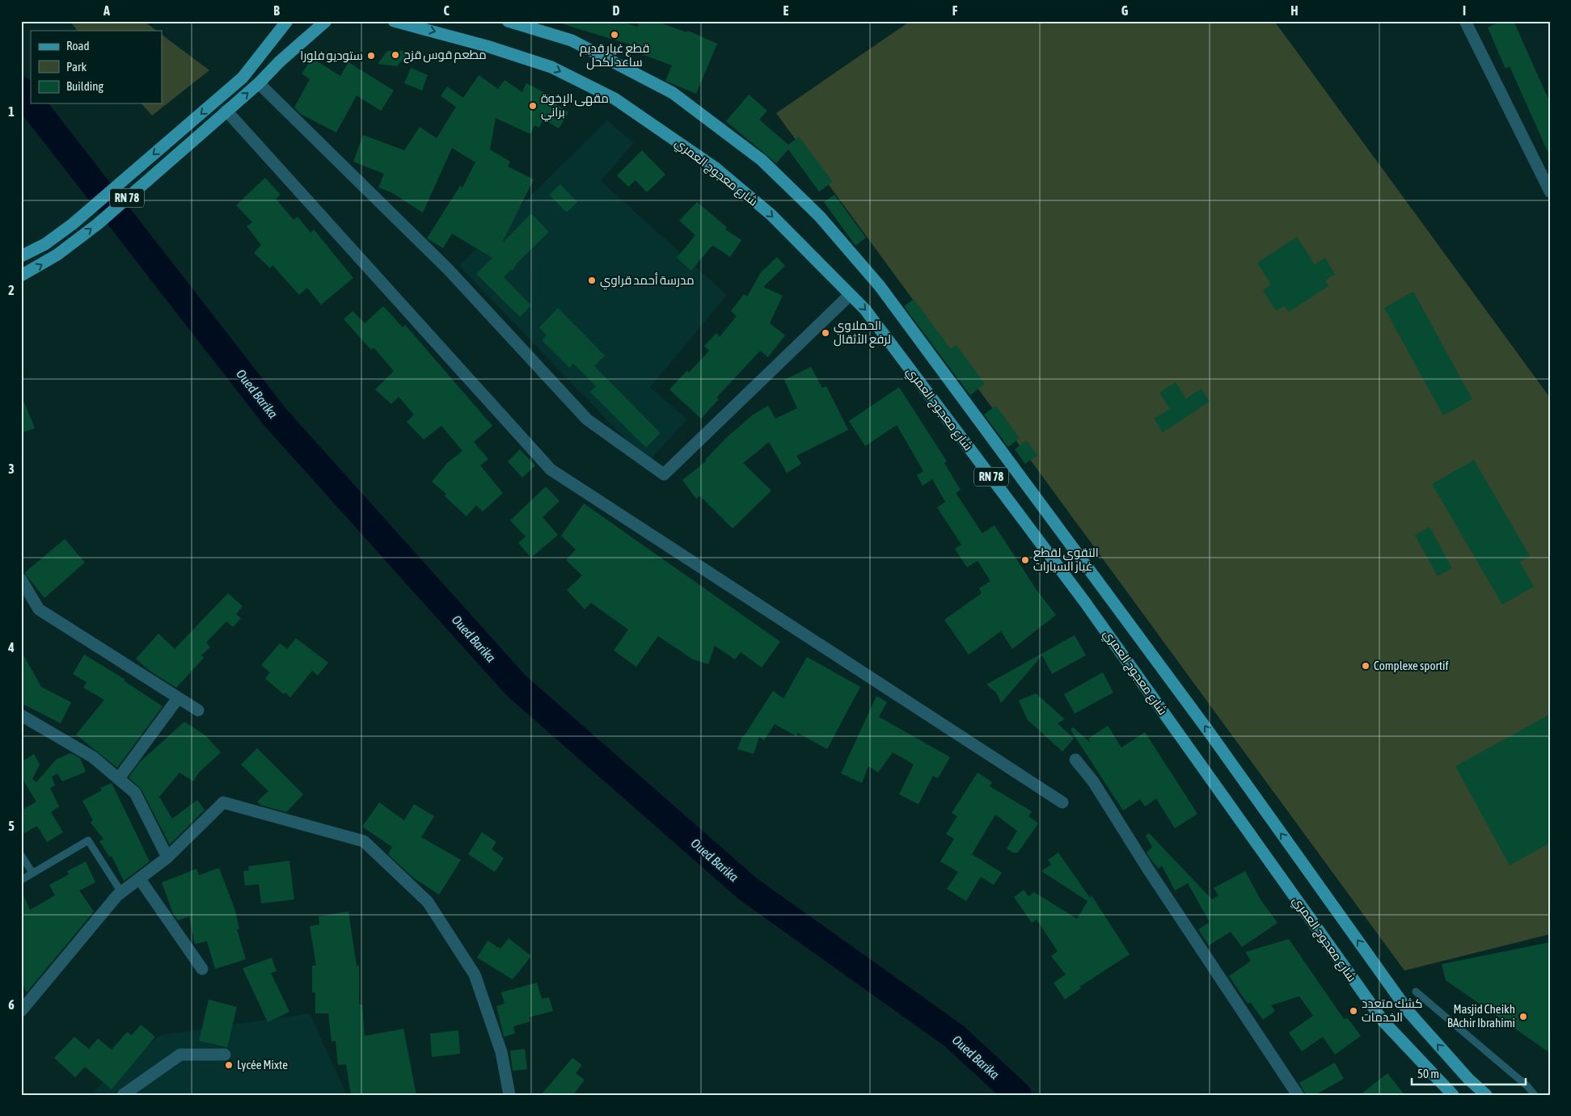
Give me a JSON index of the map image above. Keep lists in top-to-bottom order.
{
  "streets": {
    "main road": ["شارع معجوج العمري", "RN 78"]
  },
  "water": ["Oued Barika"],
  "places": [
    "قطع غيار قديم ساعد لكحل",
    "مطعم قوس قزح",
    "ستوديو فلورا",
    "مقهى الإخوة براني",
    "مدرسة أحمد قراوي",
    "الحملاوي لرفع الأثقال",
    "التقوى لقطع غيار السيارات",
    "Complexe sportif",
    "كشك متعدد الخدمات",
    "Masjid Cheikh BAchir Ibrahimi",
    "Lycée Mixte"
  ],
  "legend": ["Road", "Park", "Building"],
  "scale_bar": "50 m",
  "grid": {
    "columns": [
      "A",
      "B",
      "C",
      "D",
      "E",
      "F",
      "G",
      "H",
      "I"
    ],
    "rows": [
      "1",
      "2",
      "3",
      "4",
      "5",
      "6"
    ]
  }
}
